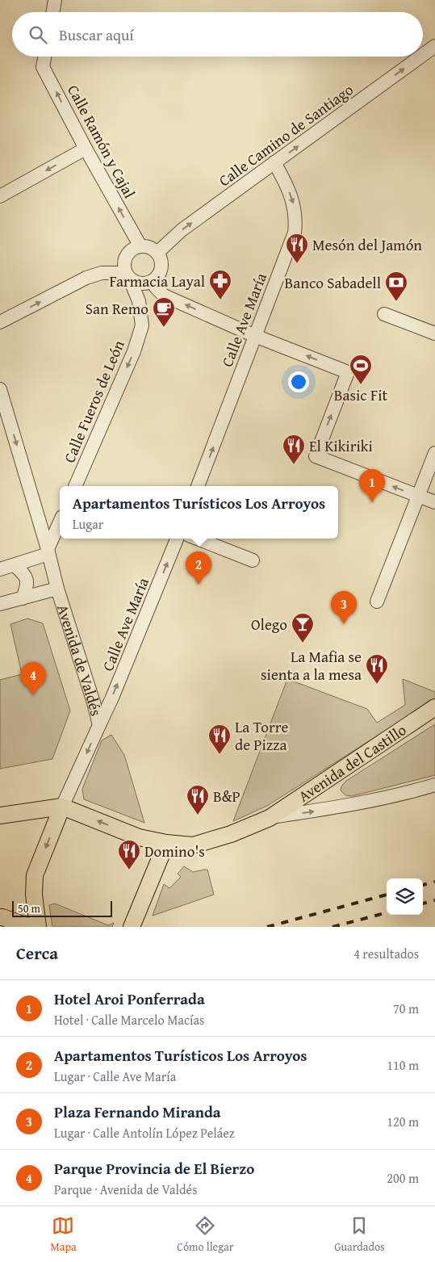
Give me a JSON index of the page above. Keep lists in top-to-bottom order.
{
  "streets": {
    "main road": ["Avenida de Valdés", "Avenida del Castillo"],
    "street": [
      "Calle Camino de Santiago",
      "Calle Ramón y Cajal",
      "Calle Ave María",
      "Calle Fueros de León"
    ]
  },
  "crossings": [
    ["Calle Camino de Santiago", "Calle Ramón y Cajal"],
    ["Calle Camino de Santiago", "Calle Ave María"],
    ["Calle Camino de Santiago", "Calle Fueros de León"],
    ["Calle Ramón y Cajal", "Calle Fueros de León"],
    ["Calle Ave María", "Avenida de Valdés"],
    ["Avenida de Valdés", "Avenida del Castillo"]
  ],
  "one_way": [
    "Calle Camino de Santiago",
    "Calle Ramón y Cajal",
    "Calle Fueros de León",
    "Avenida de Valdés"
  ],
  "places": {
    "restaurant": [
      "Mesón del Jamón",
      "El Kikiriki",
      "La Mafia se sienta a la mesa",
      "La Torre de Pizza",
      "B&P",
      "Domino's"
    ],
    "pharmacy": ["Farmacia Layal"],
    "bank": ["Banco Sabadell"],
    "cafe": ["San Remo"],
    "sports": ["Basic Fit"],
    "bar": ["Olego"]
  },
  "scale_bar": "50 m",
  "page": {
    "search": "Buscar aquí",
    "pins": [
      "1",
      "2",
      "3",
      "4"
    ],
    "popup": ["Apartamentos Turísticos Los Arroyos", "Lugar"],
    "scale": "50 m",
    "heading": ["Cerca", "4 resultados"],
    "list": [
      {
        "mark": "1",
        "name": "Hotel Aroi Ponferrada",
        "note": "Hotel · Calle Marcelo Macías",
        "value": "70 m"
      },
      {
        "mark": "2",
        "name": "Apartamentos Turísticos Los Arroyos",
        "note": "Lugar · Calle Ave María",
        "value": "110 m"
      },
      {
        "mark": "3",
        "name": "Plaza Fernando Miranda",
        "note": "Lugar · Calle Antolín López Peláez",
        "value": "120 m"
      },
      {
        "mark": "4",
        "name": "Parque Provincia de El Bierzo",
        "note": "Parque · Avenida de Valdés",
        "value": "200 m"
      }
    ],
    "nav": ["Mapa", "Cómo llegar", "Guardados"]
  }
}
